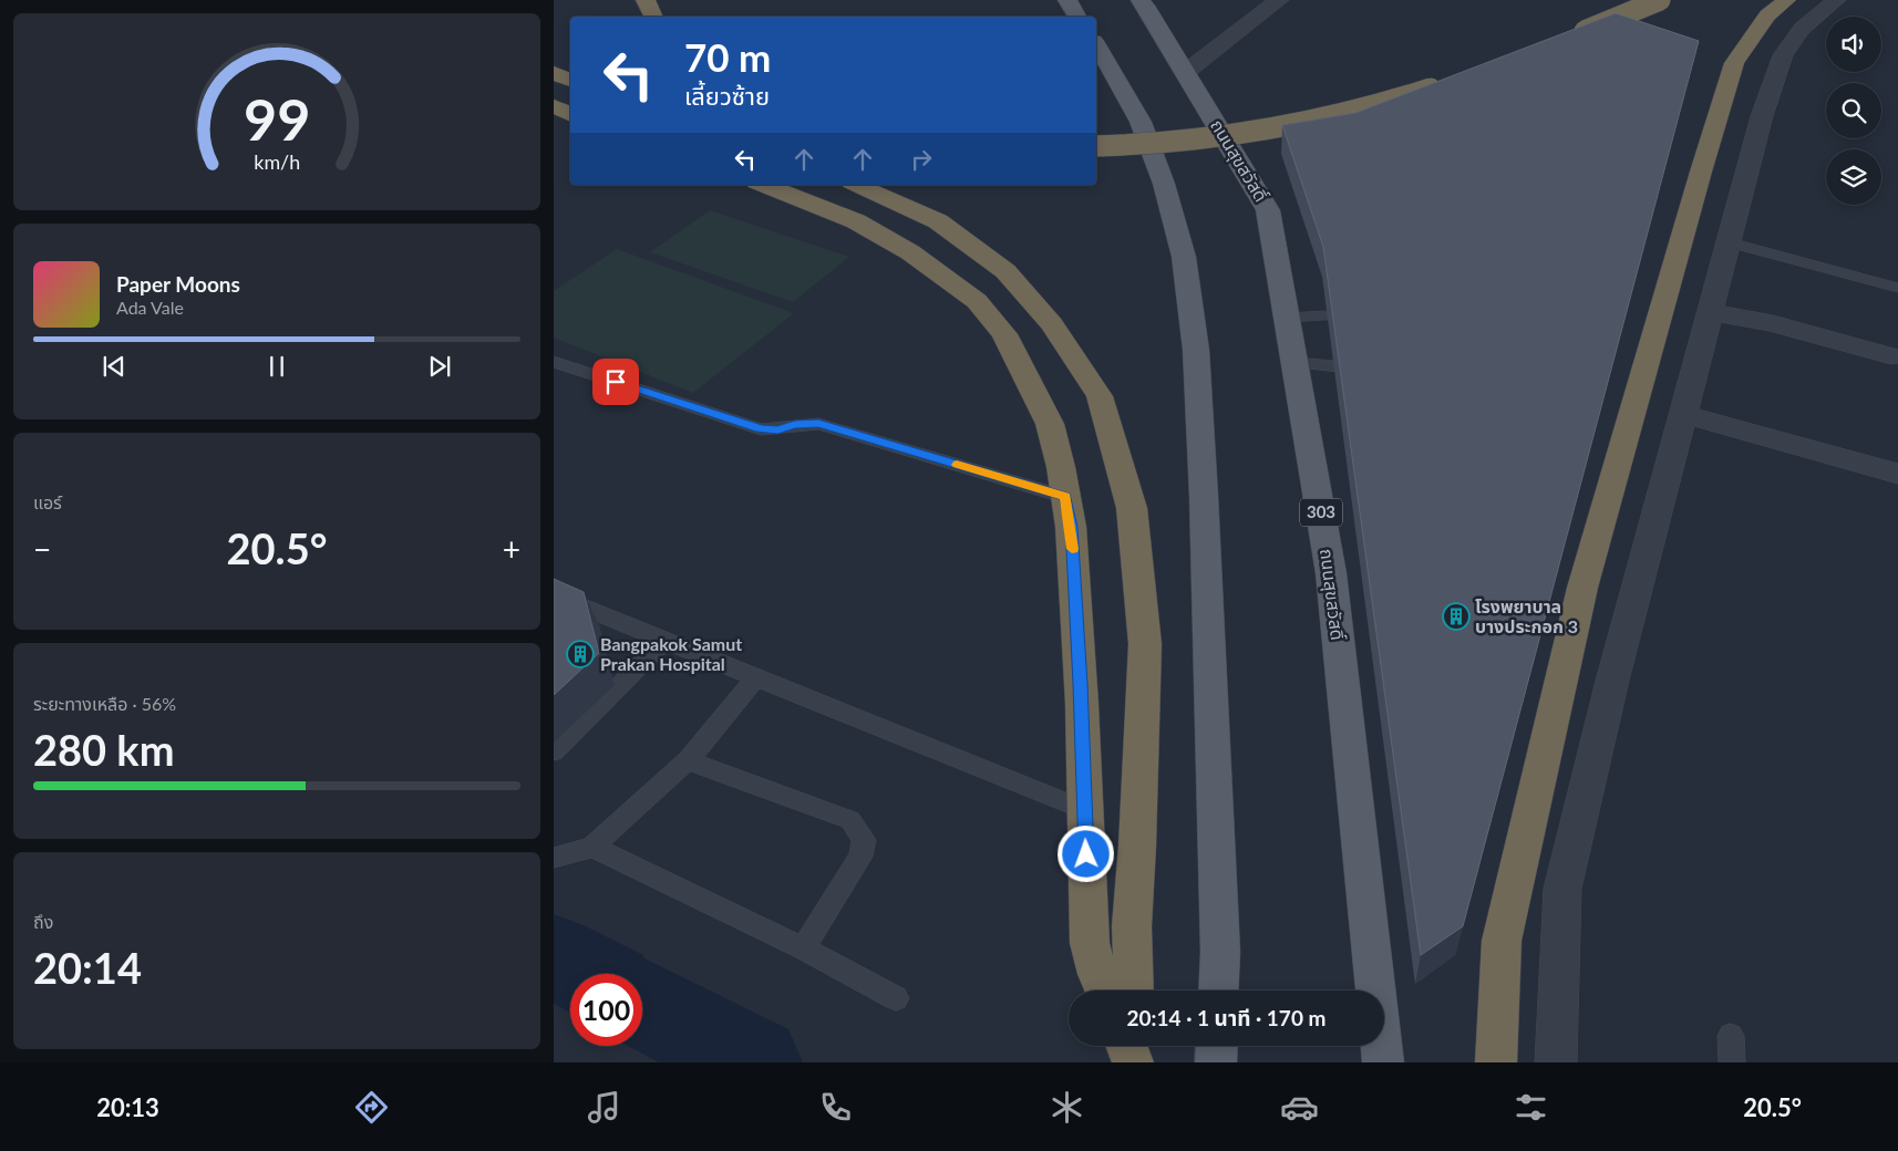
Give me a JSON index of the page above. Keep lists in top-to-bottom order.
{
  "streets": {
    "main road": ["ถนนสุขสวัสดิ์", "303"]
  },
  "places": {
    "building": ["โรงพยาบาล บางประกอก 3", "Bangpakok Samut Prakan Hospital"]
  },
  "page": {
    "turn": ["70 m", "เลี้ยวซ้าย"],
    "song": ["Paper Moons", "Ada Vale"],
    "tile": [
      "แอร์",
      ["ระยะทางเหลือ · 56%", "280 km"],
      ["ถึง", "20:14"]
    ],
    "heat": ["−", "20.5°", "+"],
    "limit": "100",
    "trip": "20:14 · 1 นาที · 170 m",
    "tabs": ["20:13", "20.5°"],
    "gauge": ["99", "km/h"]
  }
}
